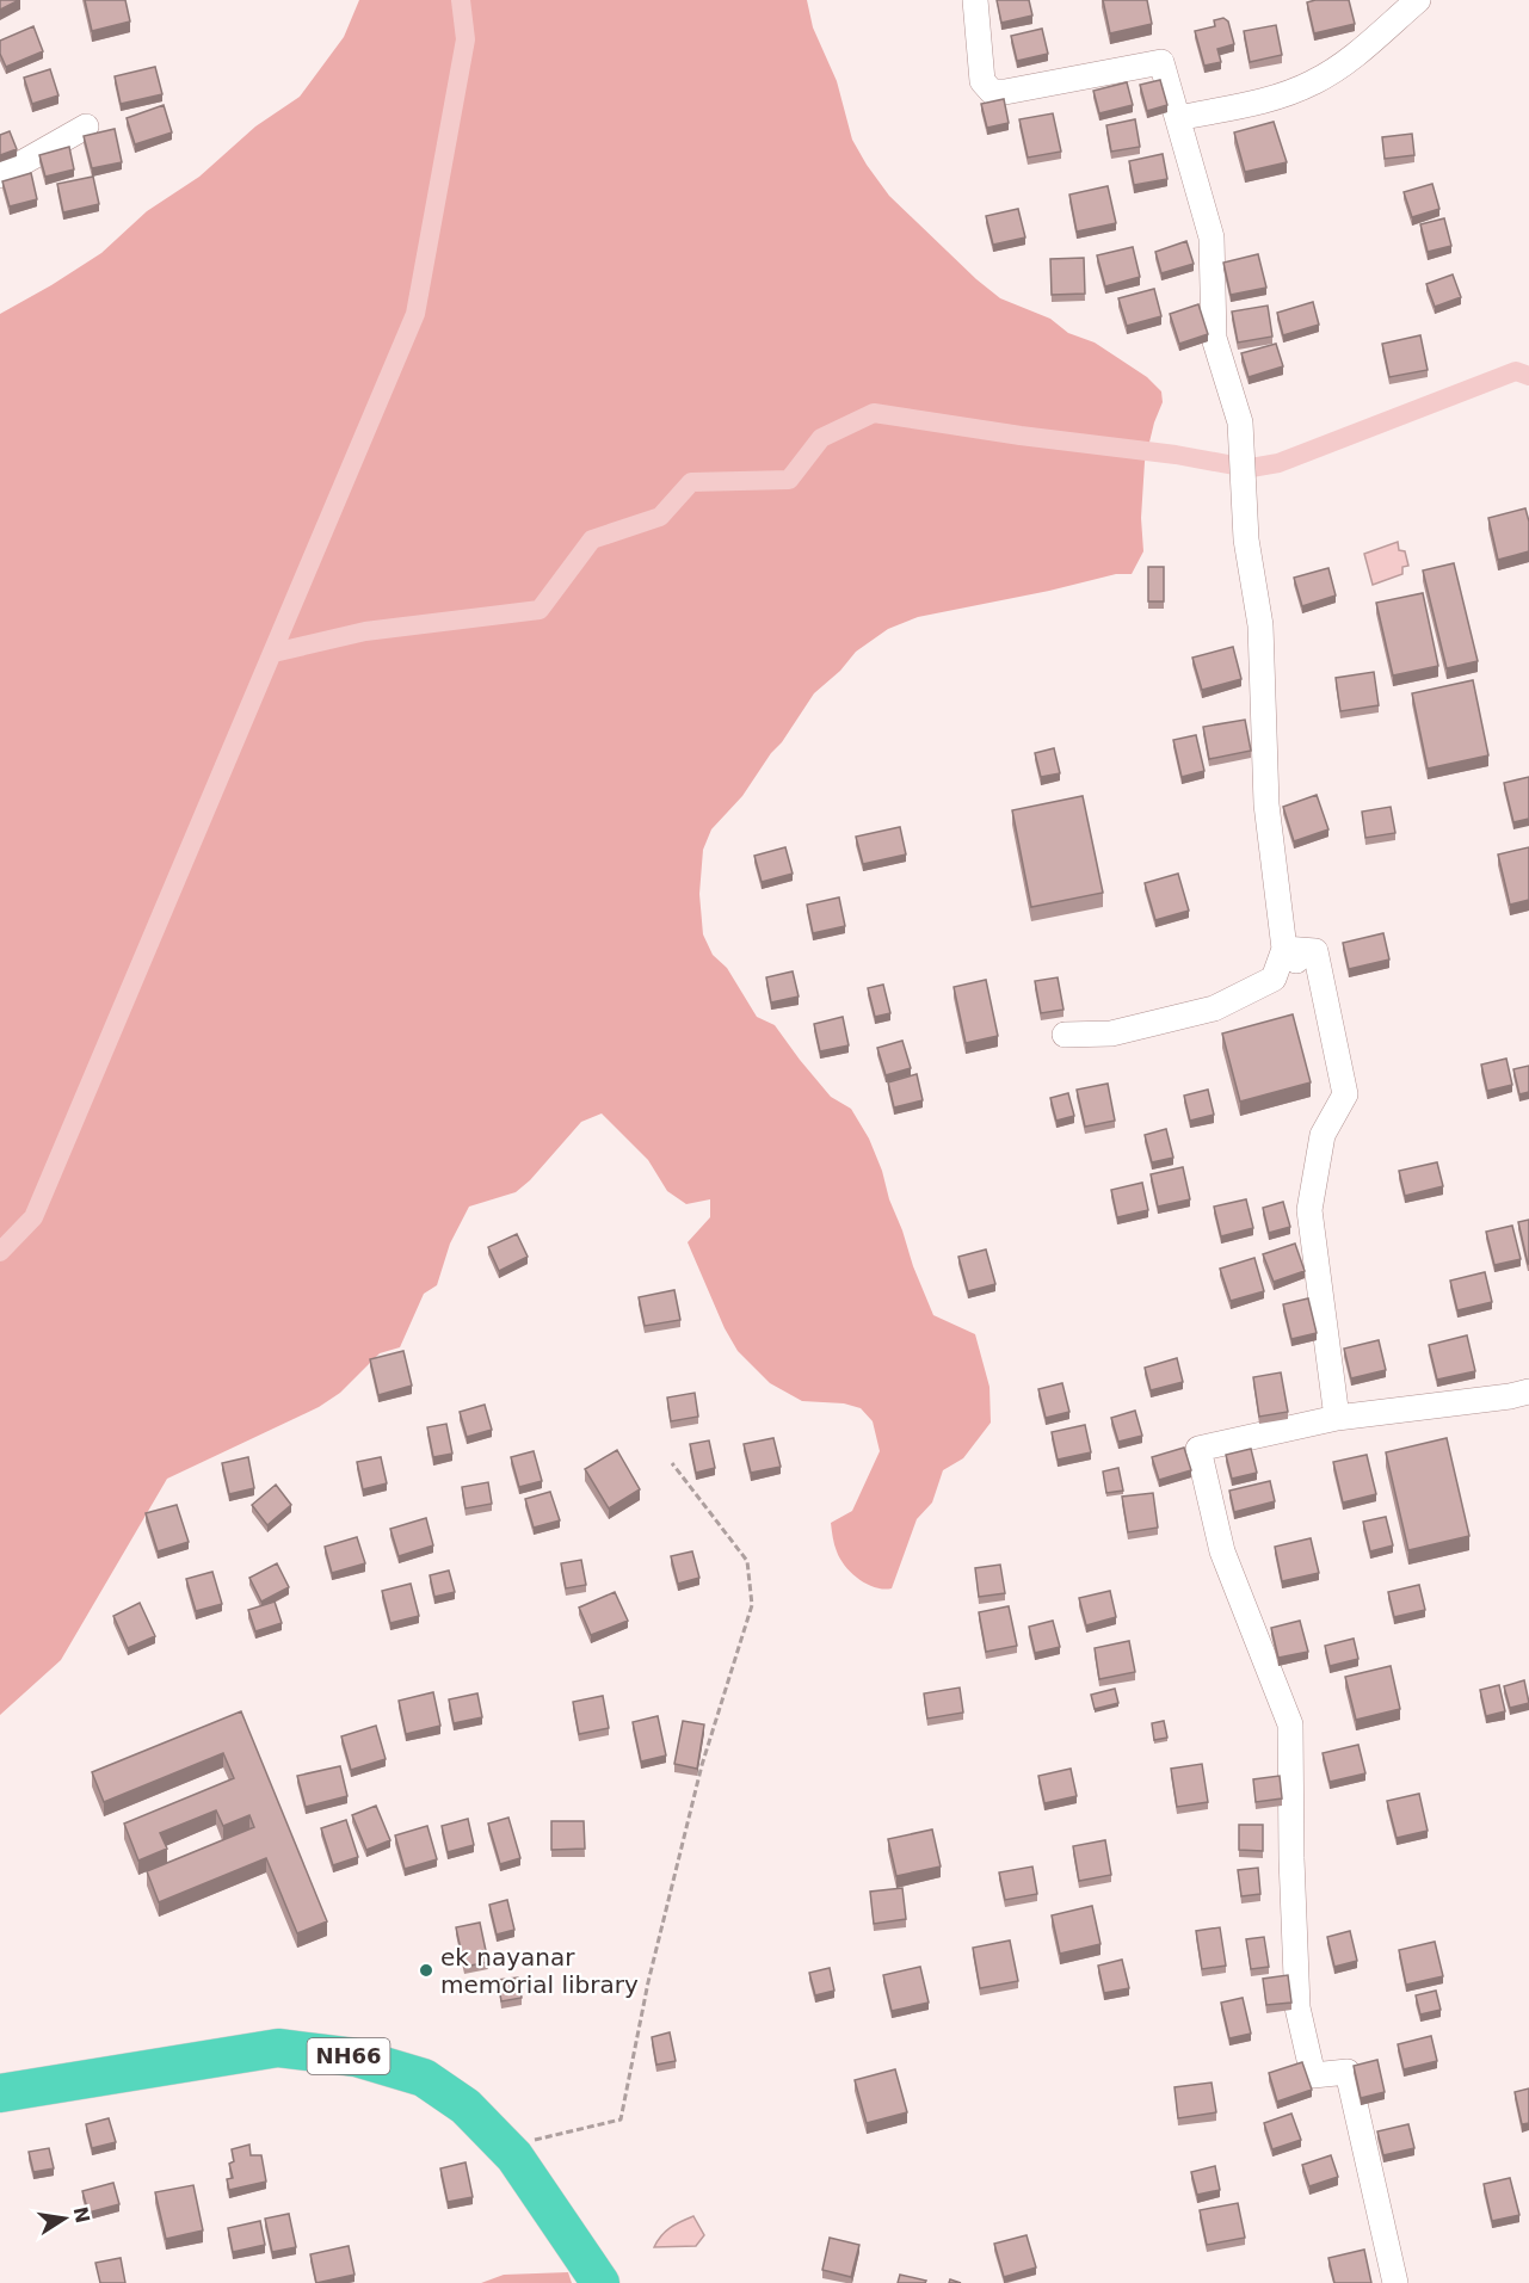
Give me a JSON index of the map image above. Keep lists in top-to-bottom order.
{
  "streets": {
    "highway": ["NH66"]
  },
  "places": ["ek nayanar memorial library"],
  "north": "right"
}
